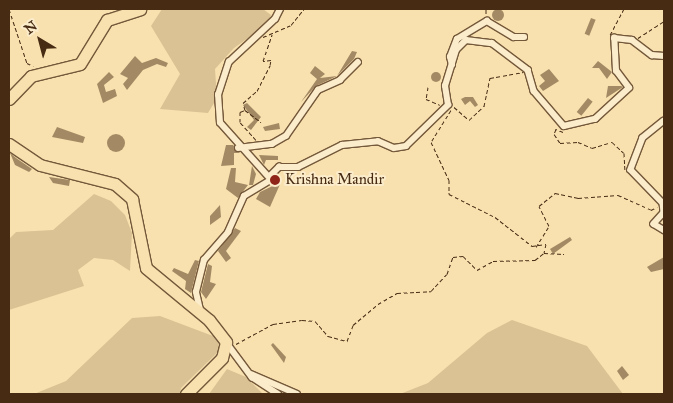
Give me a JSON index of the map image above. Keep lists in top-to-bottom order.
{
  "places": ["Krishna Mandir"],
  "north": "top left"
}
